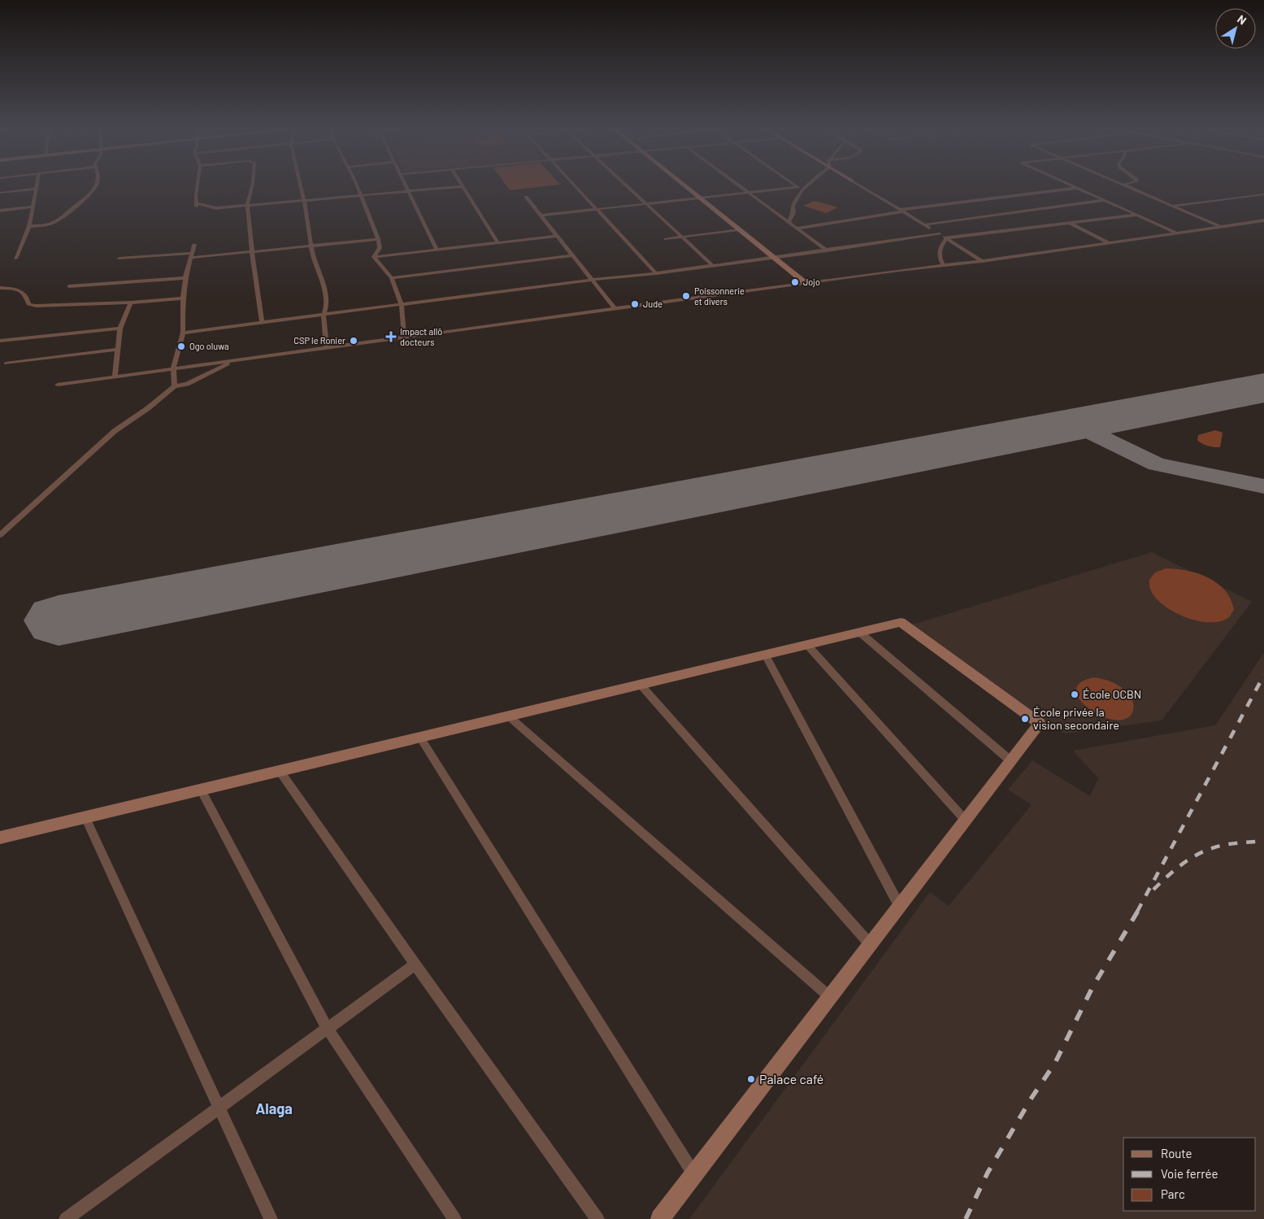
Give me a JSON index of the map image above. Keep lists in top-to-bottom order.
{
  "districts": ["Alaga"],
  "places": {
    "other": [
      "Jojo",
      "Poissonnerie et divers",
      "Jude",
      "CSP le Ronier",
      "Ogo oluwa",
      "École OCBN",
      "École privée la vision secondaire",
      "Palace café"
    ],
    "health": ["Impact allô docteurs"]
  },
  "legend": ["Route", "Voie ferrée", "Parc"],
  "north": "top right"
}
